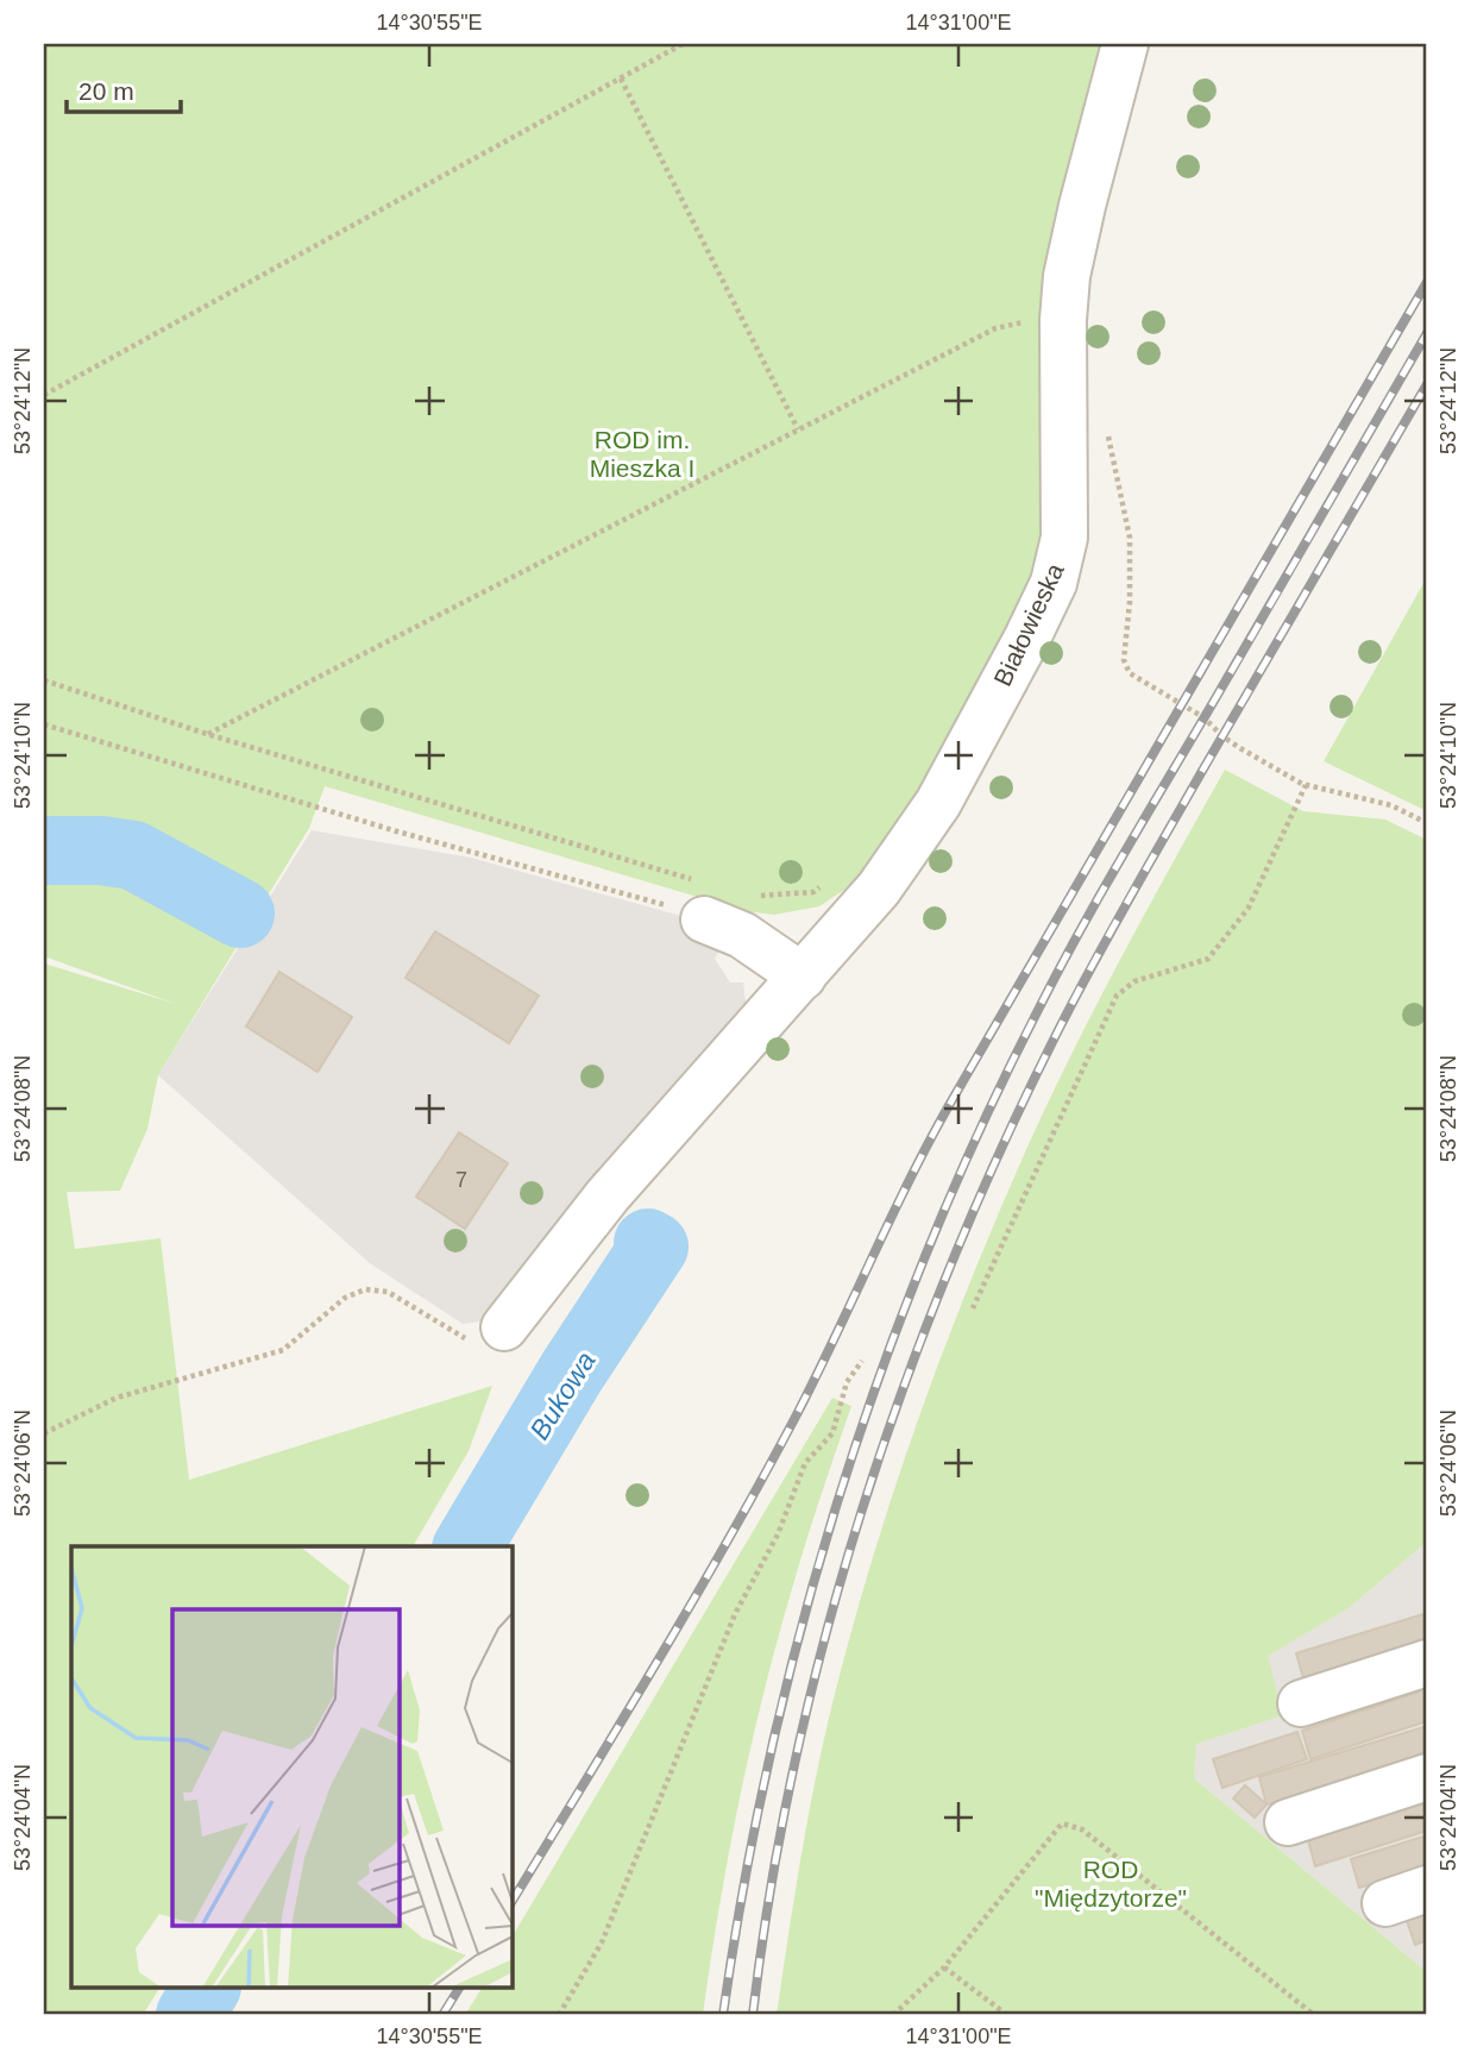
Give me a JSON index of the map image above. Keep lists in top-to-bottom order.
{
  "streets": {
    "street": ["Białowieska"]
  },
  "water": ["Bukowa"],
  "parks": ["ROD im. Mieszka I", "ROD \"Międzytorze\""],
  "house_numbers": ["7"],
  "scale_bar": "20 m",
  "coordinates": [
    "14°30'55\"E",
    "14°31'00\"E",
    "53°24'12\"N",
    "53°24'10\"N",
    "53°24'08\"N",
    "53°24'06\"N",
    "53°24'04\"N"
  ]
}
